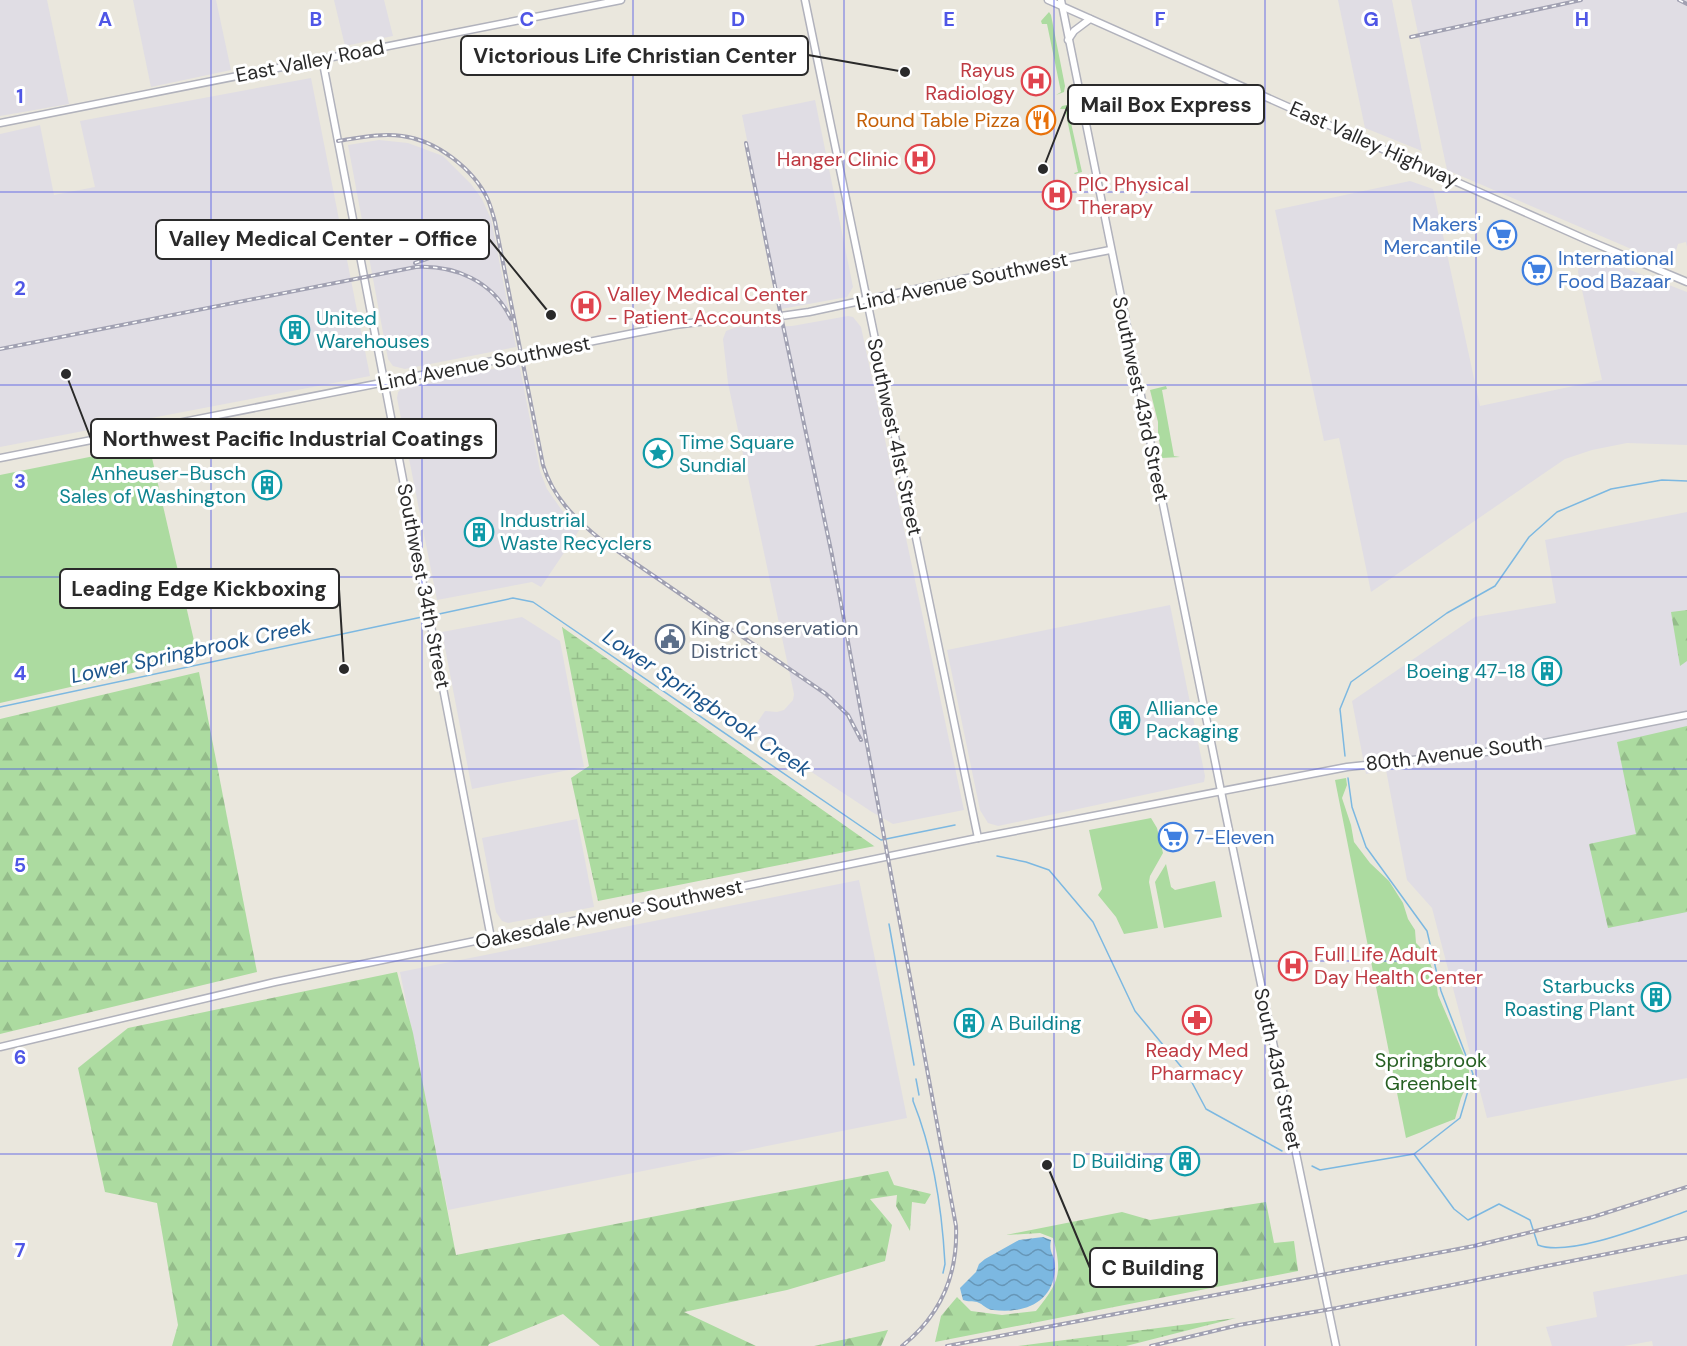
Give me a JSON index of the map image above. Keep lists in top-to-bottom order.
{
  "streets": {
    "main road": [
      "East Valley Road",
      "East Valley Highway",
      "Lind Avenue Southwest",
      "Southwest 43rd Street",
      "Southwest 41st Street",
      "Southwest 34th Street",
      "80th Avenue South",
      "Oakesdale Avenue Southwest",
      "South 43rd Street"
    ]
  },
  "crossings": [
    ["East Valley Road", "Southwest 34th Street"],
    ["East Valley Highway", "Southwest 43rd Street"],
    ["Lind Avenue Southwest", "Southwest 43rd Street"],
    ["Lind Avenue Southwest", "Southwest 41st Street"],
    ["Lind Avenue Southwest", "Southwest 34th Street"],
    ["Southwest 43rd Street", "80th Avenue South"],
    ["Southwest 43rd Street", "Oakesdale Avenue Southwest"],
    ["Southwest 43rd Street", "South 43rd Street"],
    ["Southwest 41st Street", "Oakesdale Avenue Southwest"],
    ["Southwest 34th Street", "Oakesdale Avenue Southwest"],
    ["80th Avenue South", "Oakesdale Avenue Southwest"],
    ["80th Avenue South", "South 43rd Street"],
    ["Oakesdale Avenue Southwest", "South 43rd Street"]
  ],
  "water": ["Lower Springbrook Creek"],
  "parks": ["Springbrook Greenbelt"],
  "places": {
    "other": [
      "Victorious Life Christian Center",
      "Mail Box Express",
      "Valley Medical Center - Office",
      "Northwest Pacific Industrial Coatings",
      "Leading Edge Kickboxing",
      "C Building"
    ],
    "hospital": [
      "Rayus Radiology",
      "Hanger Clinic",
      "PIC Physical Therapy",
      "Valley Medical Center - Patient Accounts",
      "Full Life Adult Day Health Center"
    ],
    "restaurant": ["Round Table Pizza"],
    "supermarket": ["Makers' Mercantile", "International Food Bazaar", "7-Eleven"],
    "building": [
      "United Warehouses",
      "Anheuser-Busch Sales of Washington",
      "Industrial Waste Recyclers",
      "Boeing 47-18",
      "Alliance Packaging",
      "Starbucks Roasting Plant",
      "A Building",
      "D Building"
    ],
    "place": ["Time Square Sundial"],
    "public building": ["King Conservation District"],
    "pharmacy": ["Ready Med Pharmacy"]
  },
  "grid": {
    "columns": [
      "A",
      "B",
      "C",
      "D",
      "E",
      "F",
      "G",
      "H"
    ],
    "rows": [
      "1",
      "2",
      "3",
      "4",
      "5",
      "6",
      "7"
    ]
  }
}
